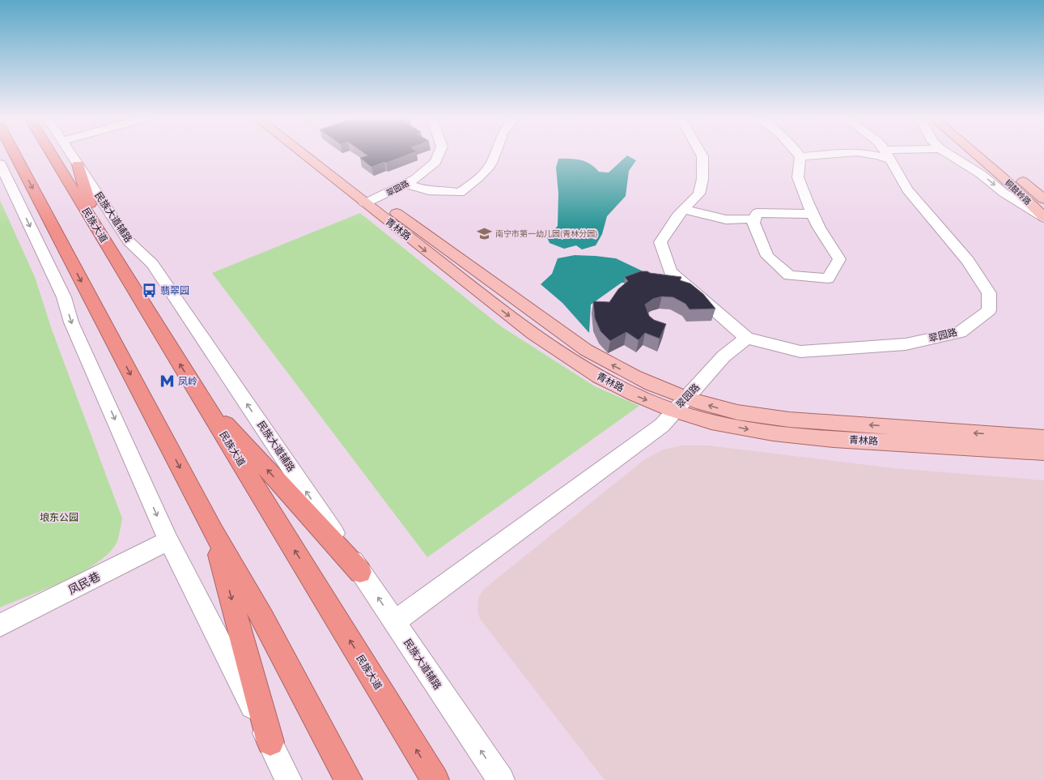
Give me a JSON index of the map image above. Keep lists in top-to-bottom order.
{
  "streets": {
    "highway": ["民族大道"],
    "main road": ["铜鼓岭路", "青林路"],
    "street": ["翠园路", "民族大道辅路", "凤民巷"]
  },
  "crossings": [
    ["翠园路", "民族大道辅路"],
    ["翠园路", "青林路"]
  ],
  "parks": ["埌东公园"],
  "places": {
    "school or university": ["南宁市第一幼儿园(青林分园)"],
    "bus stop": ["翡翠园"],
    "metro station": ["凤岭"]
  }
}
